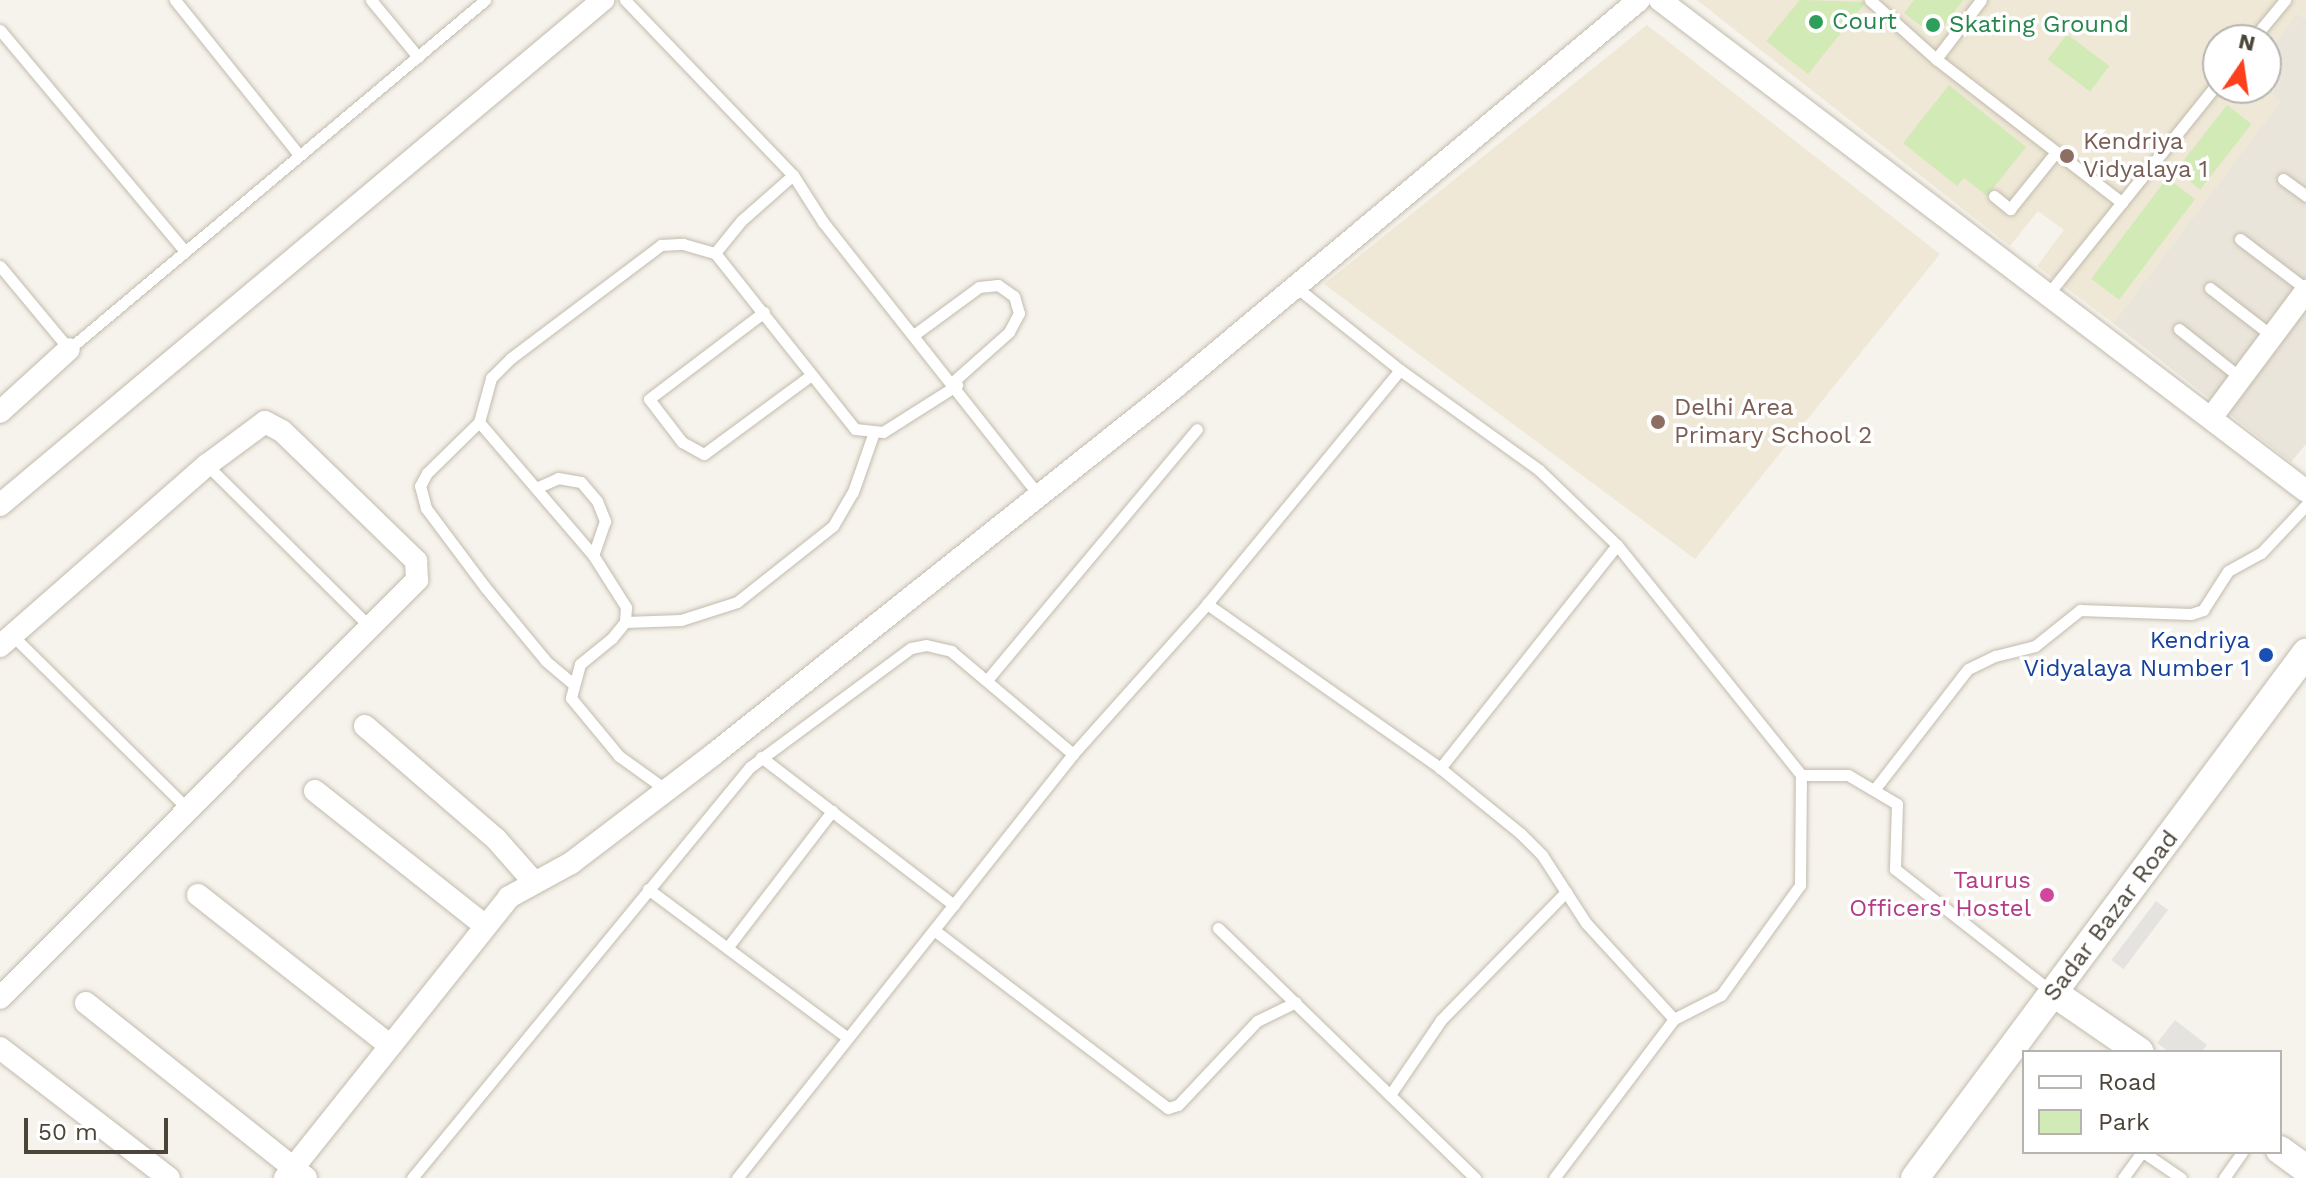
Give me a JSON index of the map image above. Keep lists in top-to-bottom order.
{
  "streets": {
    "street": ["Sadar Bazar Road"]
  },
  "places": [
    "Court",
    "Skating Ground",
    "Kendriya Vidyalaya 1",
    "Delhi Area Primary School 2",
    "Kendriya Vidyalaya Number 1",
    "Taurus Officers' Hostel"
  ],
  "legend": ["Road", "Park"],
  "scale_bar": "50 m",
  "north": "top"
}
